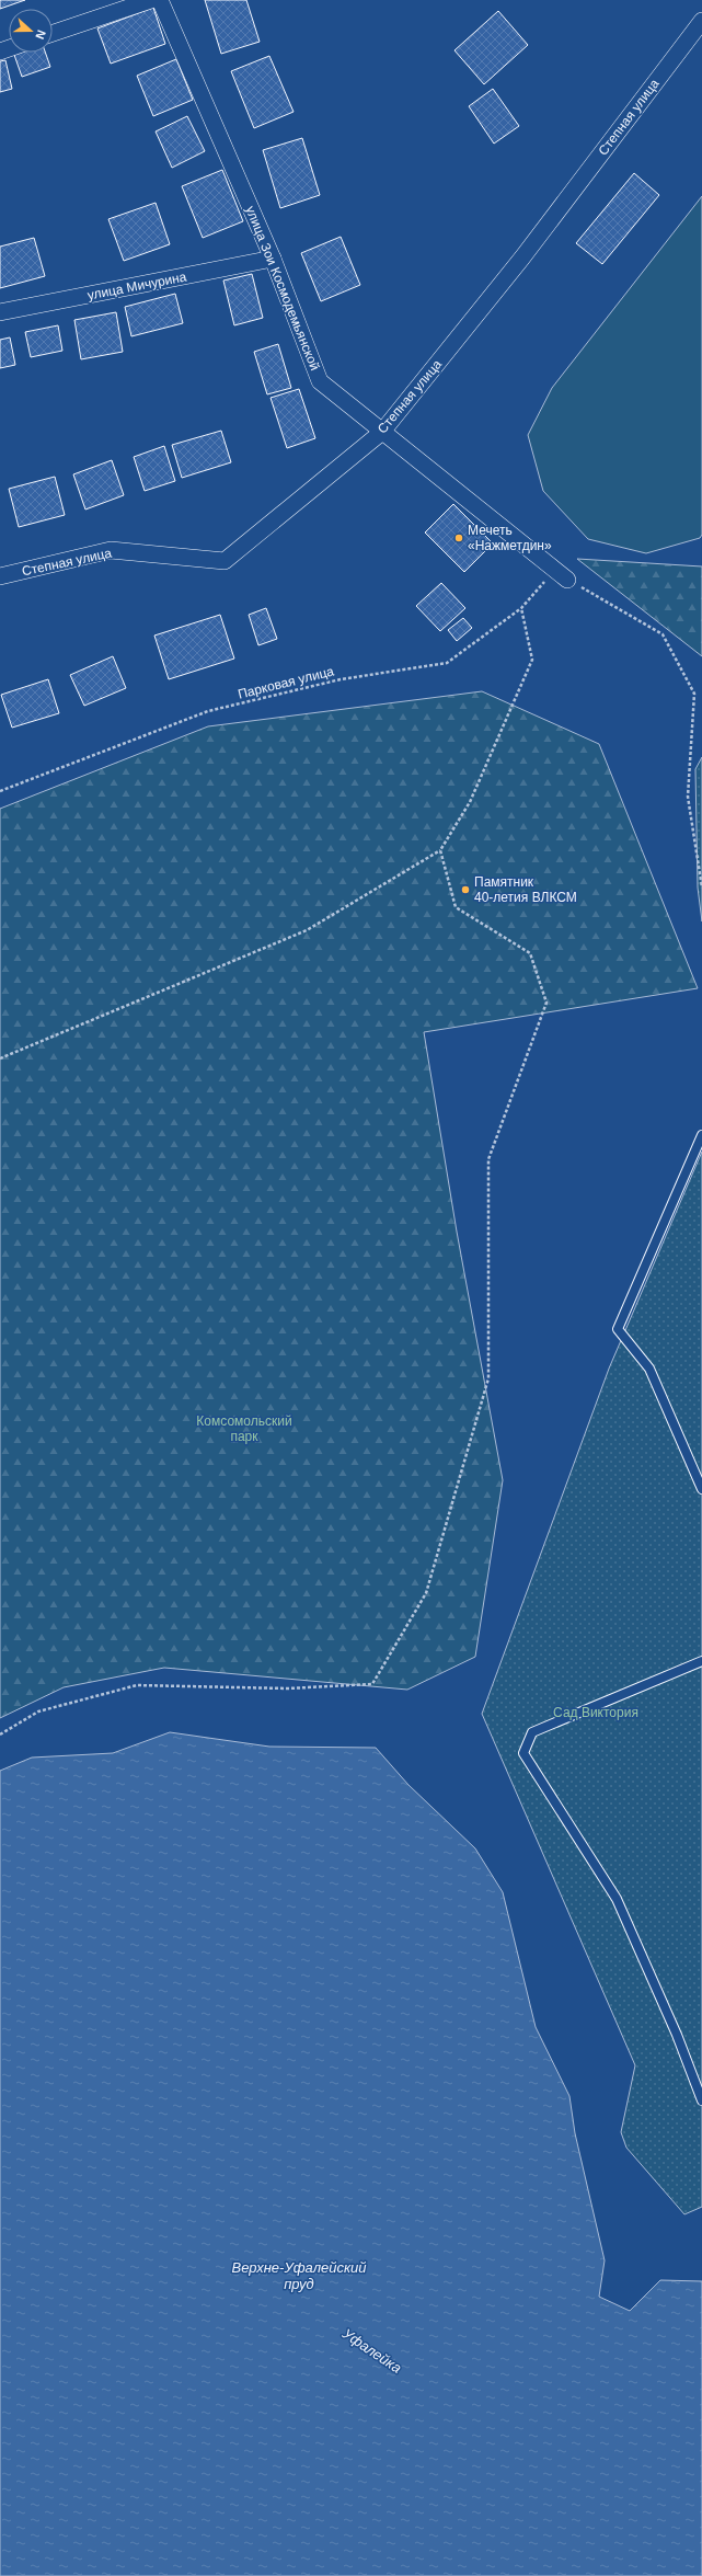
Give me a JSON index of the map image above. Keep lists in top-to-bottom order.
{
  "streets": {
    "street": ["Степная улица", "улица Мичурина", "улица Зои Космодемьянской"],
    "path": ["Парковая улица"]
  },
  "crossings": [
    ["Степная улица", "улица Зои Космодемьянской"],
    ["улица Мичурина", "улица Зои Космодемьянской"],
    ["улица Зои Космодемьянской", "Парковая улица"]
  ],
  "water": ["Верхне-Уфалейский пруд", "Уфалейка"],
  "parks": ["Комсомольский парк", "Сад Виктория"],
  "places": ["Мечеть «Нажметдин»", "Памятник 40-летия ВЛКСМ"],
  "north": "right"
}
